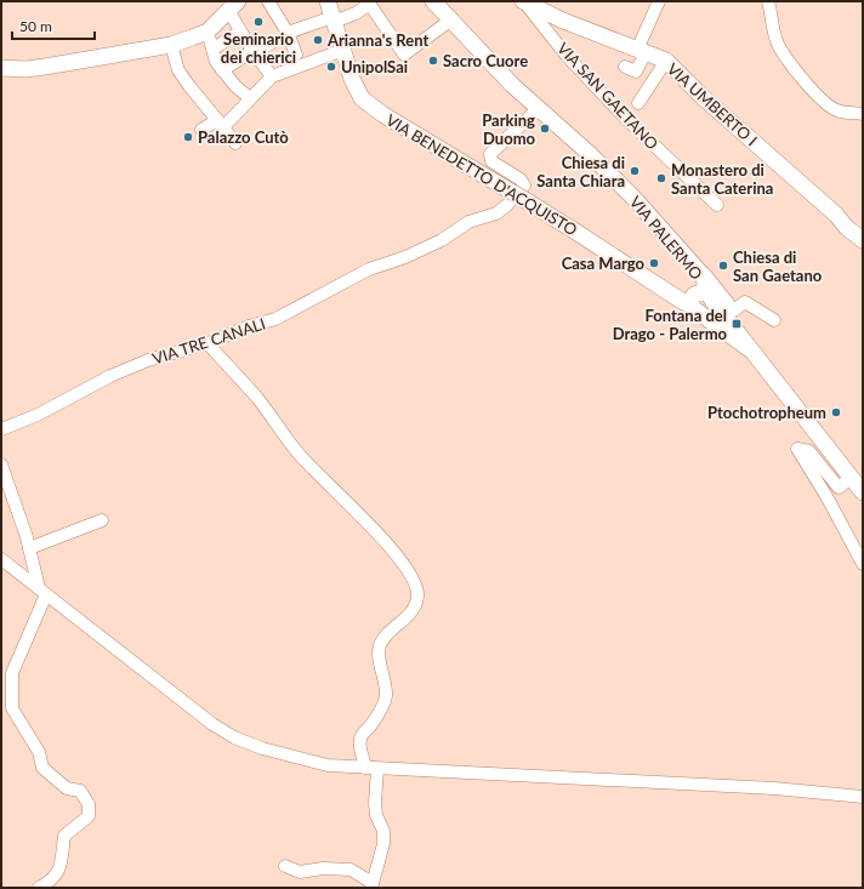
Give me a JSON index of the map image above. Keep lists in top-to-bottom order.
{
  "streets": {
    "street": [
      "VIA SAN GAETANO",
      "VIA UMBERTO I",
      "VIA BENEDETTO D'ACQUISTO",
      "VIA PALERMO",
      "VIA TRE CANALI"
    ]
  },
  "crossings": [
    ["VIA SAN GAETANO", "VIA UMBERTO I"],
    ["VIA BENEDETTO D'ACQUISTO", "VIA TRE CANALI"]
  ],
  "places": {
    "other": [
      "Seminario dei chierici",
      "Arianna's Rent",
      "Sacro Cuore",
      "UnipolSai",
      "Parking Duomo",
      "Palazzo Cutò",
      "Chiesa di Santa Chiara",
      "Monastero di Santa Caterina",
      "Casa Margo",
      "Chiesa di San Gaetano",
      "Ptochotropheum"
    ],
    "transit": ["Fontana del Drago - Palermo"]
  },
  "scale_bar": "50 m"
}
